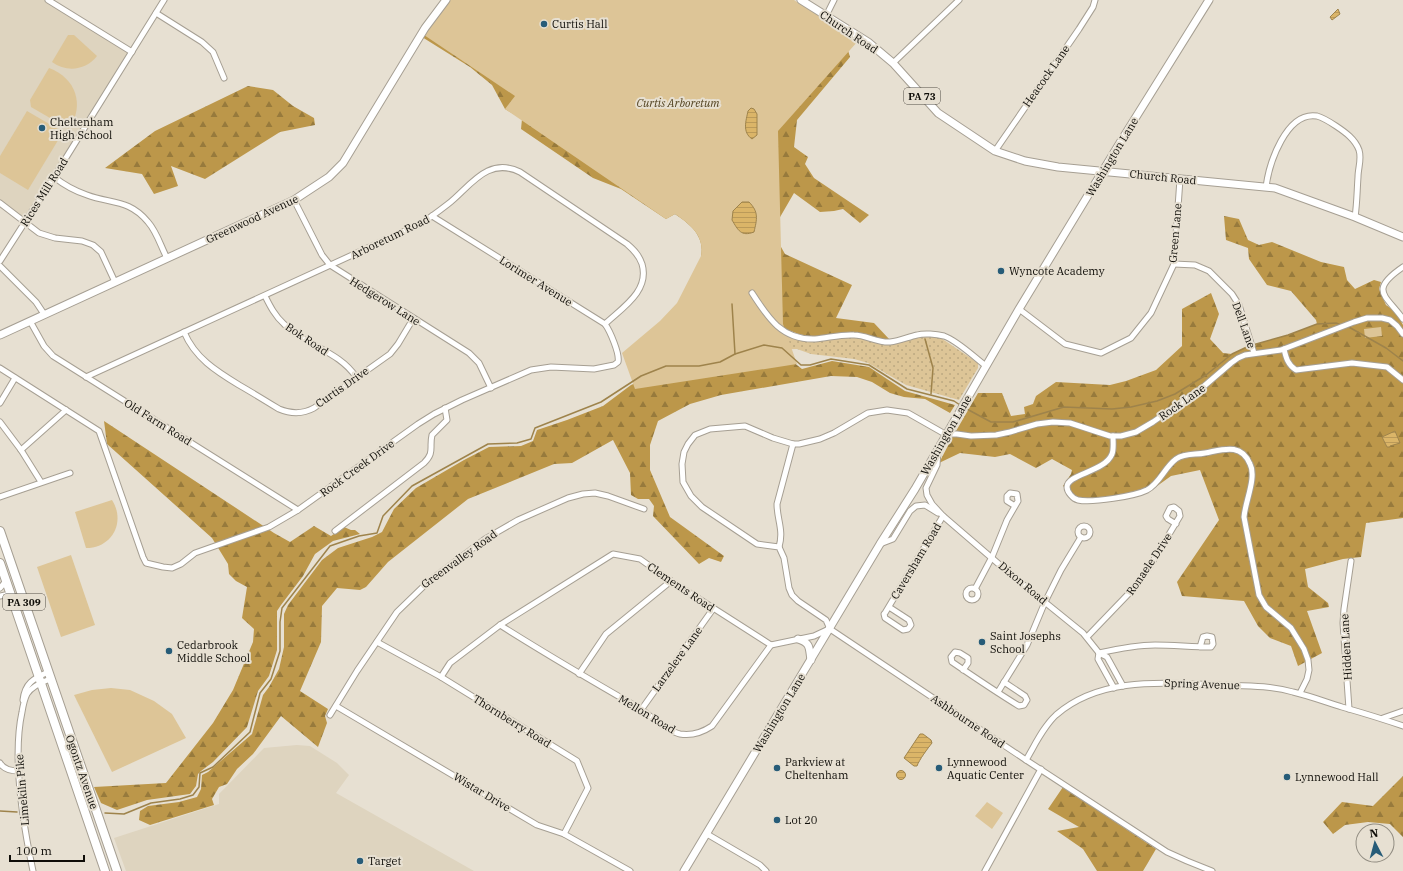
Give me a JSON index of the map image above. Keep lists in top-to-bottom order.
{
  "streets": {
    "highway": ["PA 309", "Ogontz Avenue"],
    "main road": [
      "Church Road",
      "PA 73",
      "Washington Lane",
      "Greenwood Avenue"
    ],
    "street": [
      "Heacock Lane",
      "Rices Mill Road",
      "Green Lane",
      "Arboretum Road",
      "Lorimer Avenue",
      "Hedgerow Lane",
      "Dell Lane",
      "Bok Road",
      "Curtis Drive",
      "Rock Lane",
      "Old Farm Road",
      "Rock Creek Drive",
      "Greenvalley Road",
      "Caversham Road",
      "Ronaele Drive",
      "Dixon Road",
      "Clements Road",
      "Hidden Lane",
      "Larzelere Lane",
      "Spring Avenue",
      "Mellon Road",
      "Thornberry Road",
      "Ashbourne Road",
      "Limekiln Pike",
      "Wistar Drive"
    ]
  },
  "crossings": [
    ["Church Road", "Heacock Lane"],
    ["Church Road", "Washington Lane"],
    ["Church Road", "Green Lane"],
    ["Washington Lane", "Green Lane"],
    ["Washington Lane", "Rock Lane"],
    ["Washington Lane", "Dixon Road"],
    ["Washington Lane", "Ashbourne Road"],
    ["Greenwood Avenue", "Hedgerow Lane"],
    ["Greenwood Avenue", "Old Farm Road"],
    ["Green Lane", "Dell Lane"],
    ["Arboretum Road", "Lorimer Avenue"],
    ["Arboretum Road", "Hedgerow Lane"],
    ["Arboretum Road", "Bok Road"],
    ["Arboretum Road", "Curtis Drive"],
    ["Arboretum Road", "Old Farm Road"],
    ["Arboretum Road", "Rock Creek Drive"],
    ["Lorimer Avenue", "Rock Creek Drive"],
    ["Hedgerow Lane", "Curtis Drive"],
    ["Hedgerow Lane", "Rock Creek Drive"],
    ["Dell Lane", "Rock Lane"],
    ["Bok Road", "Curtis Drive"],
    ["Old Farm Road", "Rock Creek Drive"],
    ["Greenvalley Road", "Thornberry Road"],
    ["Greenvalley Road", "Wistar Drive"],
    ["Caversham Road", "Dixon Road"],
    ["Ronaele Drive", "Dixon Road"],
    ["Dixon Road", "Spring Avenue"],
    ["Clements Road", "Larzelere Lane"],
    ["Clements Road", "Mellon Road"],
    ["Clements Road", "Thornberry Road"],
    ["PA 309", "Ogontz Avenue"],
    ["PA 309", "Limekiln Pike"],
    ["Hidden Lane", "Spring Avenue"],
    ["Larzelere Lane", "Mellon Road"],
    ["Spring Avenue", "Ashbourne Road"],
    ["Thornberry Road", "Wistar Drive"],
    ["Ogontz Avenue", "Limekiln Pike"]
  ],
  "parks": ["Curtis Arboretum"],
  "places": [
    "Curtis Hall",
    "Cheltenham High School",
    "Wyncote Academy",
    "Saint Josephs School",
    "Cedarbrook Middle School",
    "Parkview at Cheltenham",
    "Lynnewood Aquatic Center",
    "Lynnewood Hall",
    "Lot 20",
    "Target"
  ],
  "scale_bar": "100 m",
  "north": "top"
}
